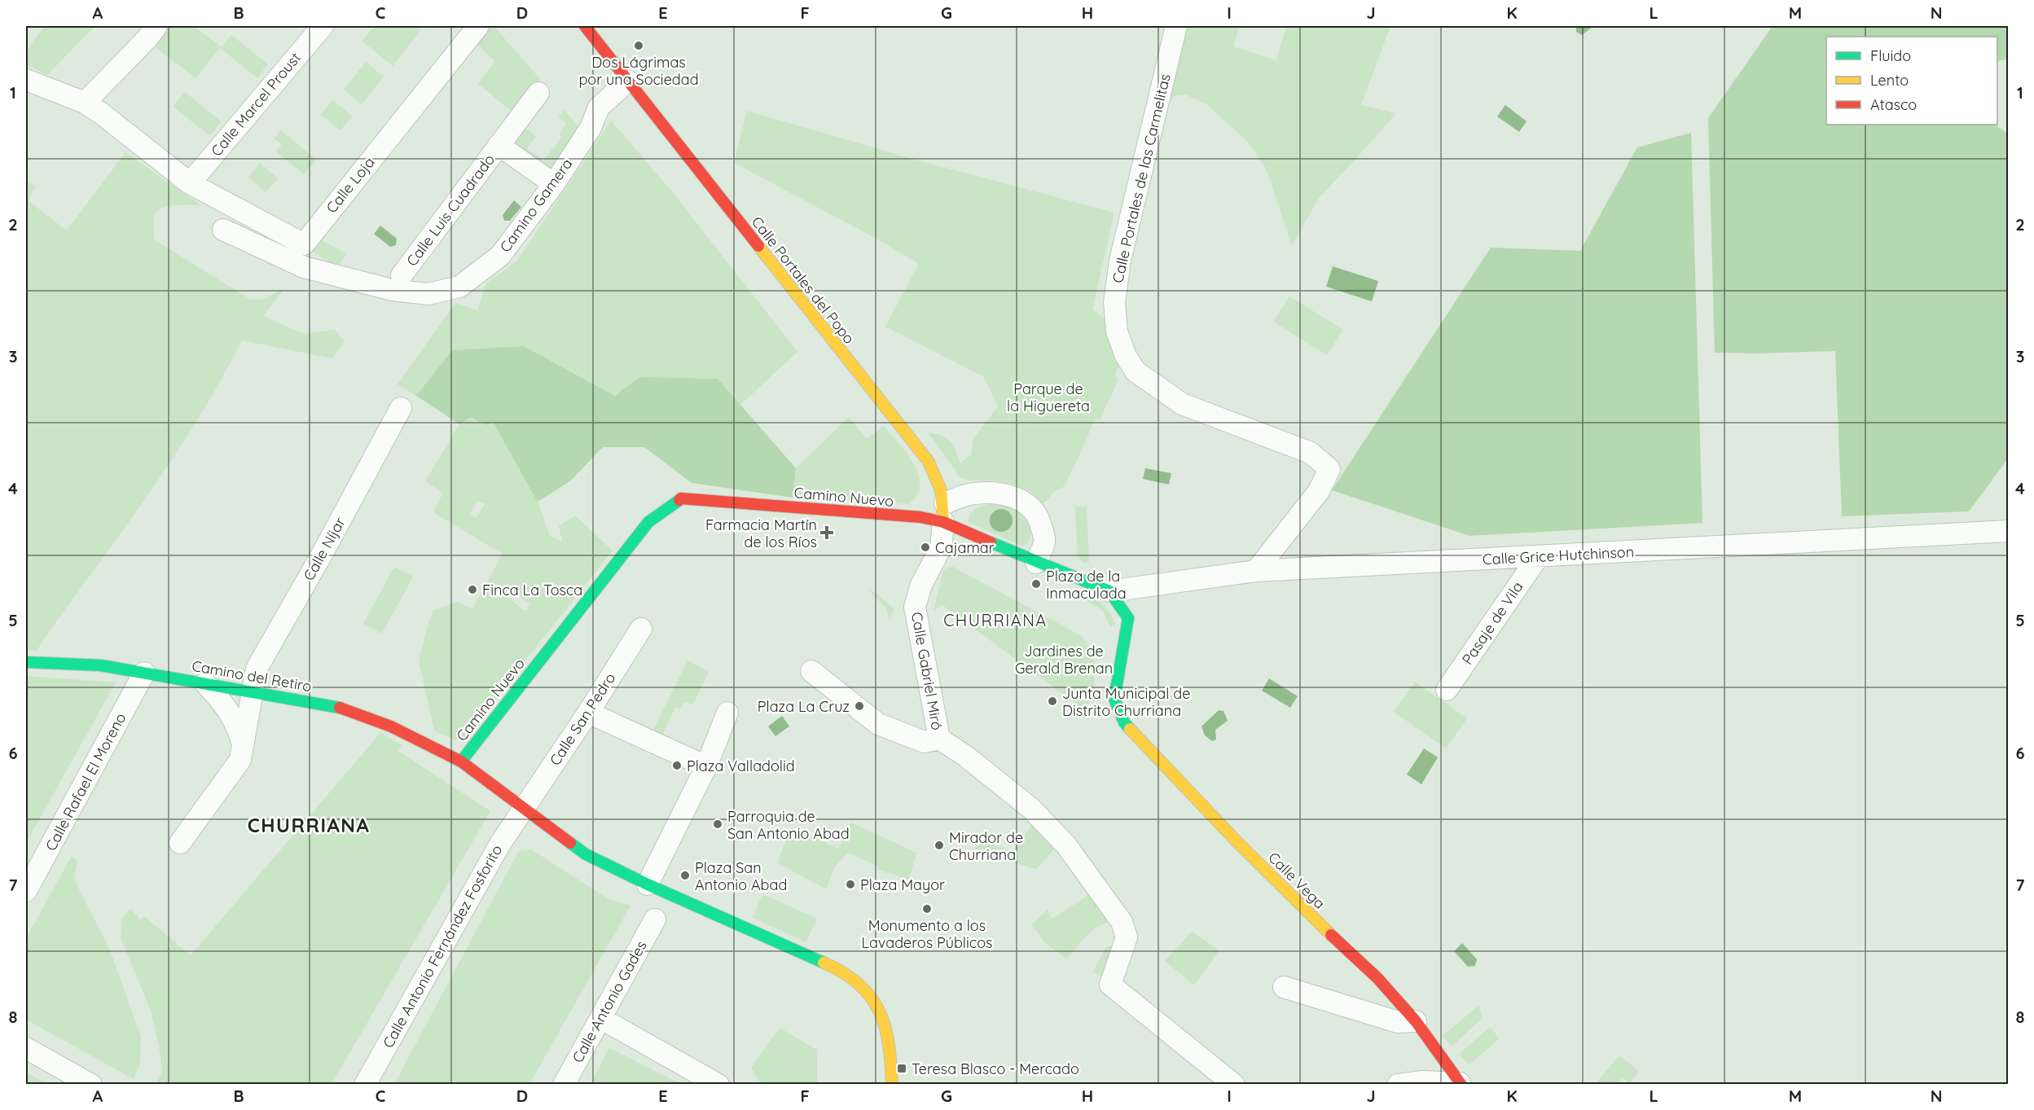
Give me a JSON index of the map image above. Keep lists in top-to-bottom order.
{
  "streets": {
    "street": [
      "Calle Marcel Proust",
      "Calle Portales de las Carmelitas",
      "Calle Loja",
      "Camino Gamera",
      "Calle Luis Cuadrado",
      "Calle Portales del Popo",
      "Camino Nuevo",
      "Calle Níjar",
      "Calle Grice Hutchinson",
      "Pasaje de Vila",
      "Calle Gabriel Miró",
      "Camino del Retiro",
      "Calle San Pedro",
      "Calle Rafael El Moreno",
      "Calle Vega",
      "Calle Antonio Fernández Fosforito",
      "Calle Antonio Gades"
    ]
  },
  "crossings": [
    ["Calle Marcel Proust", "Calle Loja"],
    ["Calle Portales de las Carmelitas", "Calle Grice Hutchinson"],
    ["Camino Gamera", "Calle Luis Cuadrado"],
    ["Camino Gamera", "Calle Portales del Popo"],
    ["Calle Portales del Popo", "Camino Nuevo"],
    ["Calle Portales del Popo", "Calle Gabriel Miró"],
    ["Camino Nuevo", "Calle Gabriel Miró"],
    ["Camino Nuevo", "Camino del Retiro"],
    ["Camino Nuevo", "Calle San Pedro"],
    ["Camino Nuevo", "Calle Antonio Fernández Fosforito"],
    ["Calle Níjar", "Camino del Retiro"],
    ["Calle Grice Hutchinson", "Pasaje de Vila"],
    ["Calle Grice Hutchinson", "Calle Vega"],
    ["Camino del Retiro", "Calle Rafael El Moreno"],
    ["Calle San Pedro", "Calle Antonio Fernández Fosforito"]
  ],
  "districts": ["CHURRIANA", "CHURRIANA"],
  "parks": ["Parque de la Higuereta", "Jardines de Gerald Brenan"],
  "places": {
    "other": [
      "Dos Lágrimas por una Sociedad",
      "Cajamar",
      "Plaza de la Inmaculada",
      "Finca La Tosca",
      "Junta Municipal de Distrito Churriana",
      "Plaza La Cruz",
      "Plaza Valladolid",
      "Parroquia de San Antonio Abad",
      "Mirador de Churriana",
      "Plaza San Antonio Abad",
      "Plaza Mayor",
      "Monumento a los Lavaderos Públicos"
    ],
    "health": ["Farmacia Martín de los Ríos"],
    "transit": ["Teresa Blasco - Mercado"]
  },
  "legend": ["Fluido", "Lento", "Atasco"],
  "grid": {
    "columns": [
      "A",
      "B",
      "C",
      "D",
      "E",
      "F",
      "G",
      "H",
      "I",
      "J",
      "K",
      "L",
      "M",
      "N"
    ],
    "rows": [
      "1",
      "2",
      "3",
      "4",
      "5",
      "6",
      "7",
      "8"
    ]
  }
}
